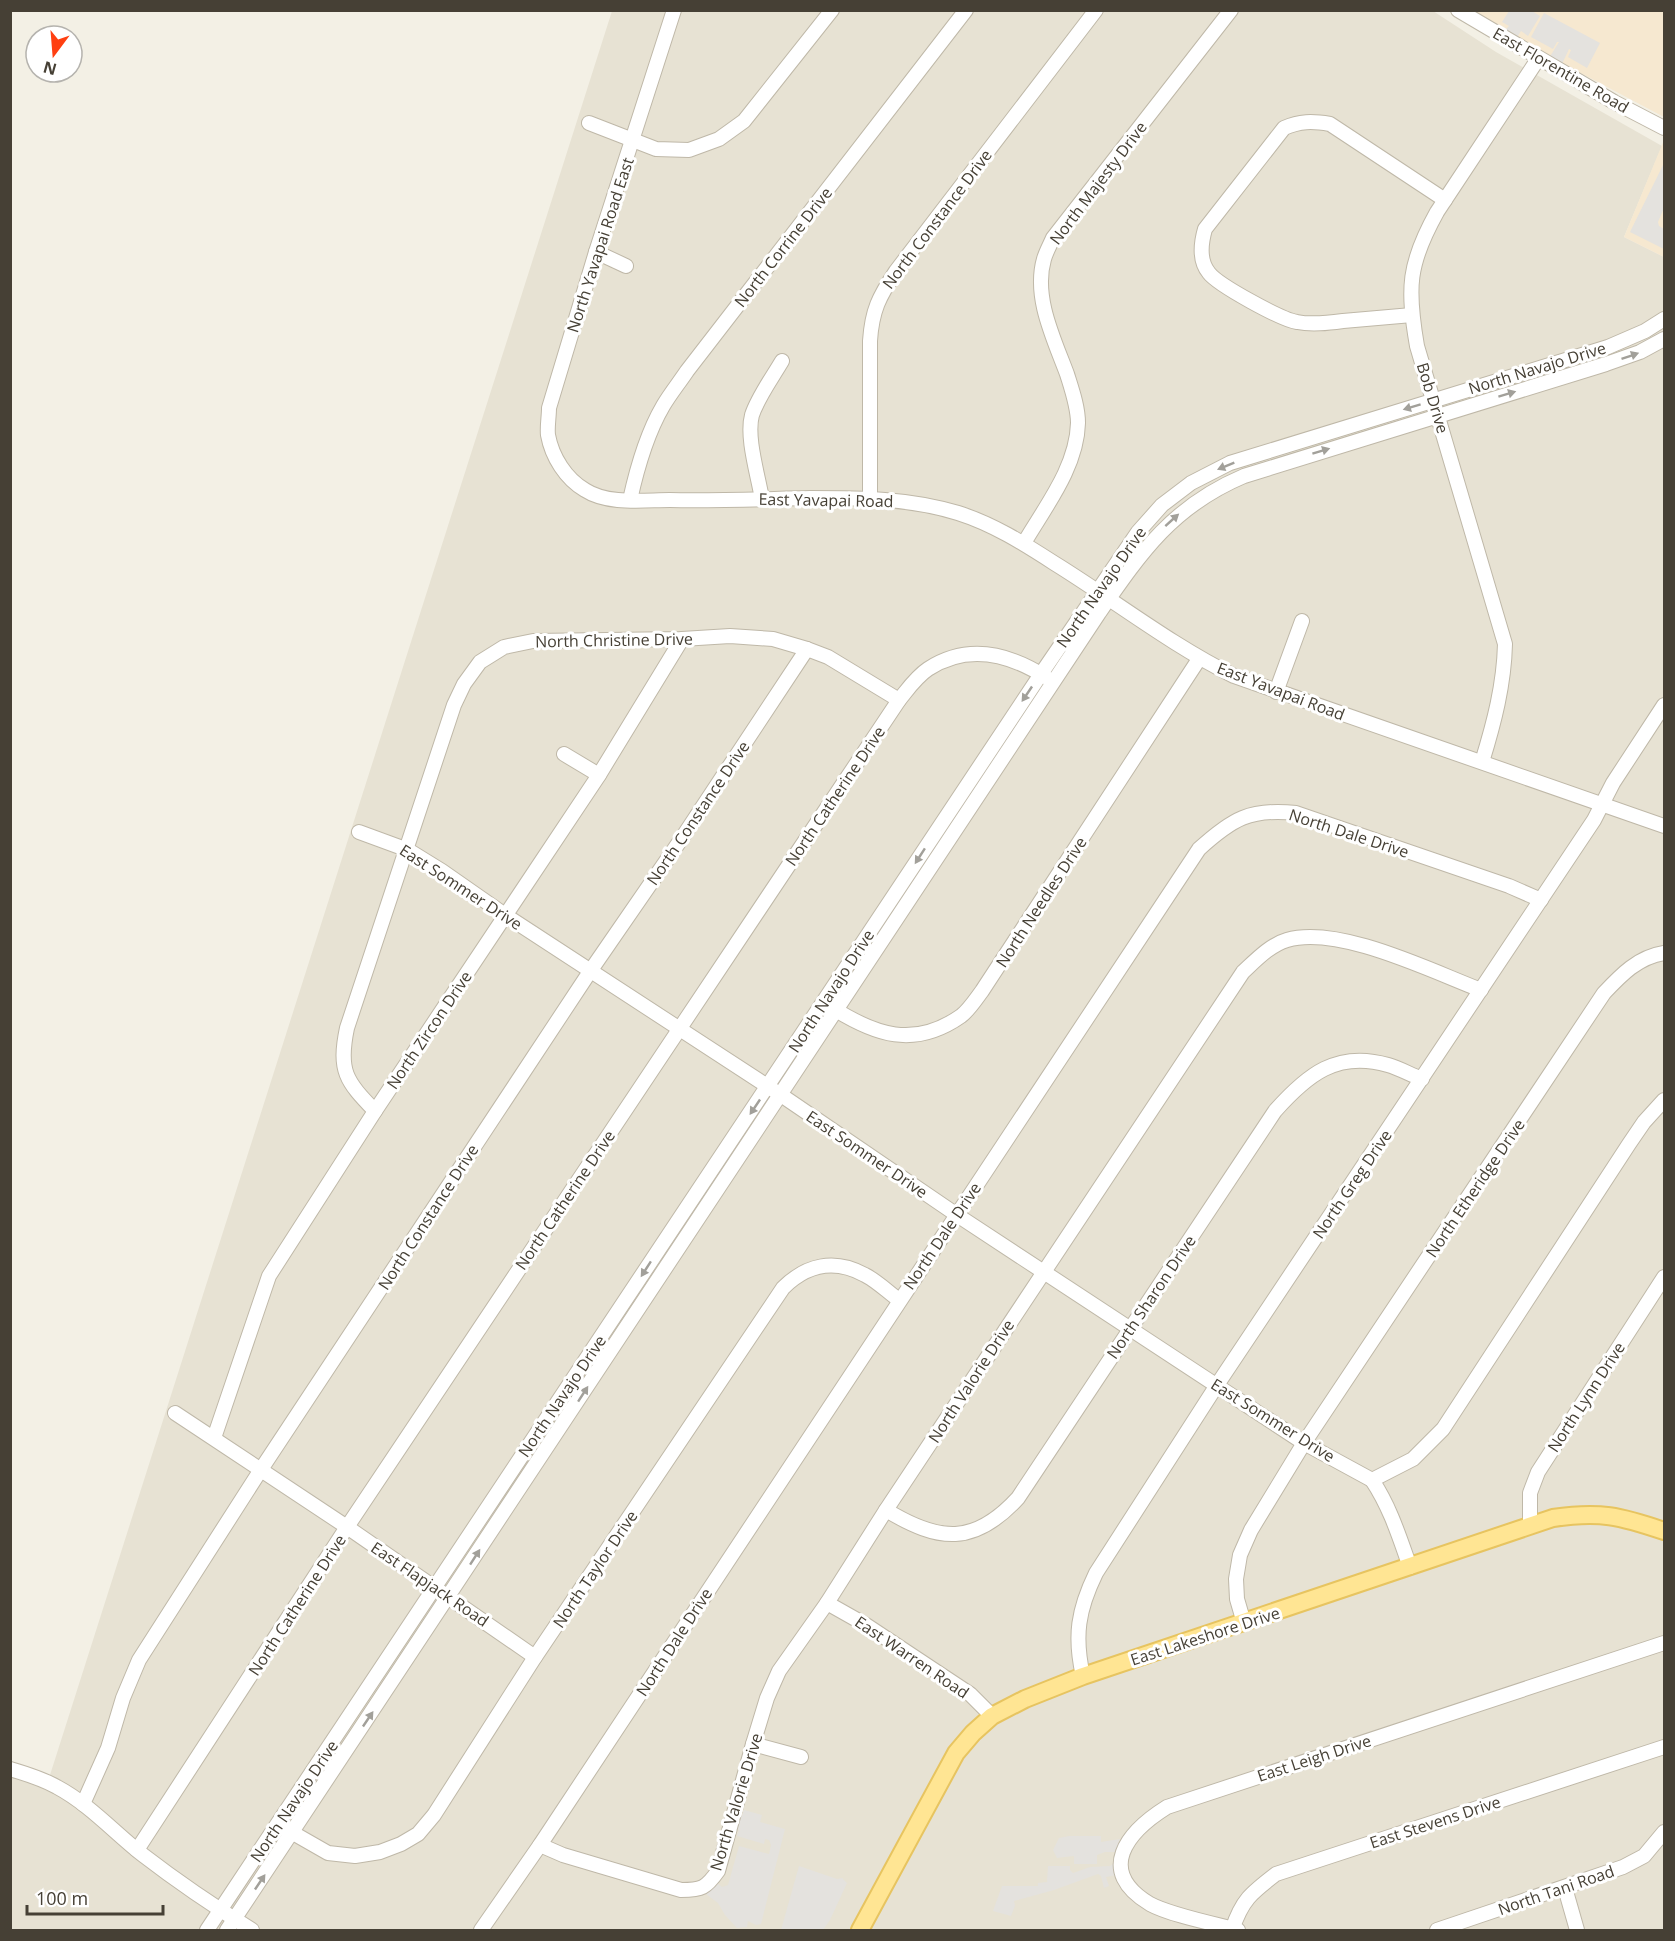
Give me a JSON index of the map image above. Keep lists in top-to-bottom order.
{
  "streets": {
    "main road": ["East Lakeshore Drive"],
    "street": [
      "East Florentine Road",
      "North Majesty Drive",
      "North Constance Drive",
      "North Yavapai Road East",
      "North Corrine Drive",
      "North Navajo Drive",
      "Bob Drive",
      "East Yavapai Road",
      "North Christine Drive",
      "North Catherine Drive",
      "North Dale Drive",
      "East Sommer Drive",
      "North Needles Drive",
      "North Zircon Drive",
      "North Greg Drive",
      "North Etheridge Drive",
      "North Sharon Drive",
      "North Valorie Drive",
      "North Lynn Drive",
      "North Taylor Drive",
      "East Flapjack Road",
      "East Warren Road",
      "East Leigh Drive",
      "East Stevens Drive",
      "North Tani Road"
    ]
  },
  "crossings": [
    ["East Florentine Road", "Bob Drive"],
    ["North Majesty Drive", "East Yavapai Road"],
    ["North Constance Drive", "East Yavapai Road"],
    ["North Constance Drive", "North Christine Drive"],
    ["North Constance Drive", "East Sommer Drive"],
    ["North Constance Drive", "East Flapjack Road"],
    ["North Yavapai Road East", "East Yavapai Road"],
    ["North Corrine Drive", "East Yavapai Road"],
    ["North Navajo Drive", "Bob Drive"],
    ["North Navajo Drive", "East Yavapai Road"],
    ["North Navajo Drive", "North Catherine Drive"],
    ["North Navajo Drive", "East Sommer Drive"],
    ["North Navajo Drive", "North Needles Drive"],
    ["North Navajo Drive", "North Taylor Drive"],
    ["North Navajo Drive", "East Flapjack Road"],
    ["Bob Drive", "East Yavapai Road"],
    ["East Yavapai Road", "North Needles Drive"],
    ["East Yavapai Road", "North Greg Drive"],
    ["North Christine Drive", "North Catherine Drive"],
    ["North Christine Drive", "East Sommer Drive"],
    ["North Christine Drive", "North Zircon Drive"],
    ["North Catherine Drive", "East Sommer Drive"],
    ["North Catherine Drive", "East Flapjack Road"],
    ["North Dale Drive", "East Sommer Drive"],
    ["North Dale Drive", "North Greg Drive"],
    ["North Dale Drive", "North Valorie Drive"],
    ["North Dale Drive", "North Taylor Drive"],
    ["East Sommer Drive", "North Zircon Drive"],
    ["East Sommer Drive", "North Greg Drive"],
    ["East Sommer Drive", "North Etheridge Drive"],
    ["East Sommer Drive", "North Sharon Drive"],
    ["East Sommer Drive", "North Valorie Drive"],
    ["East Sommer Drive", "East Lakeshore Drive"],
    ["North Zircon Drive", "East Flapjack Road"],
    ["North Greg Drive", "North Sharon Drive"],
    ["North Greg Drive", "North Valorie Drive"],
    ["North Greg Drive", "East Lakeshore Drive"],
    ["North Etheridge Drive", "East Lakeshore Drive"],
    ["North Sharon Drive", "North Valorie Drive"],
    ["North Valorie Drive", "East Warren Road"],
    ["North Lynn Drive", "East Lakeshore Drive"],
    ["North Taylor Drive", "East Flapjack Road"],
    ["East Lakeshore Drive", "East Warren Road"],
    ["East Leigh Drive", "East Stevens Drive"]
  ],
  "scale_bar": "100 m",
  "north": "bottom"
}
